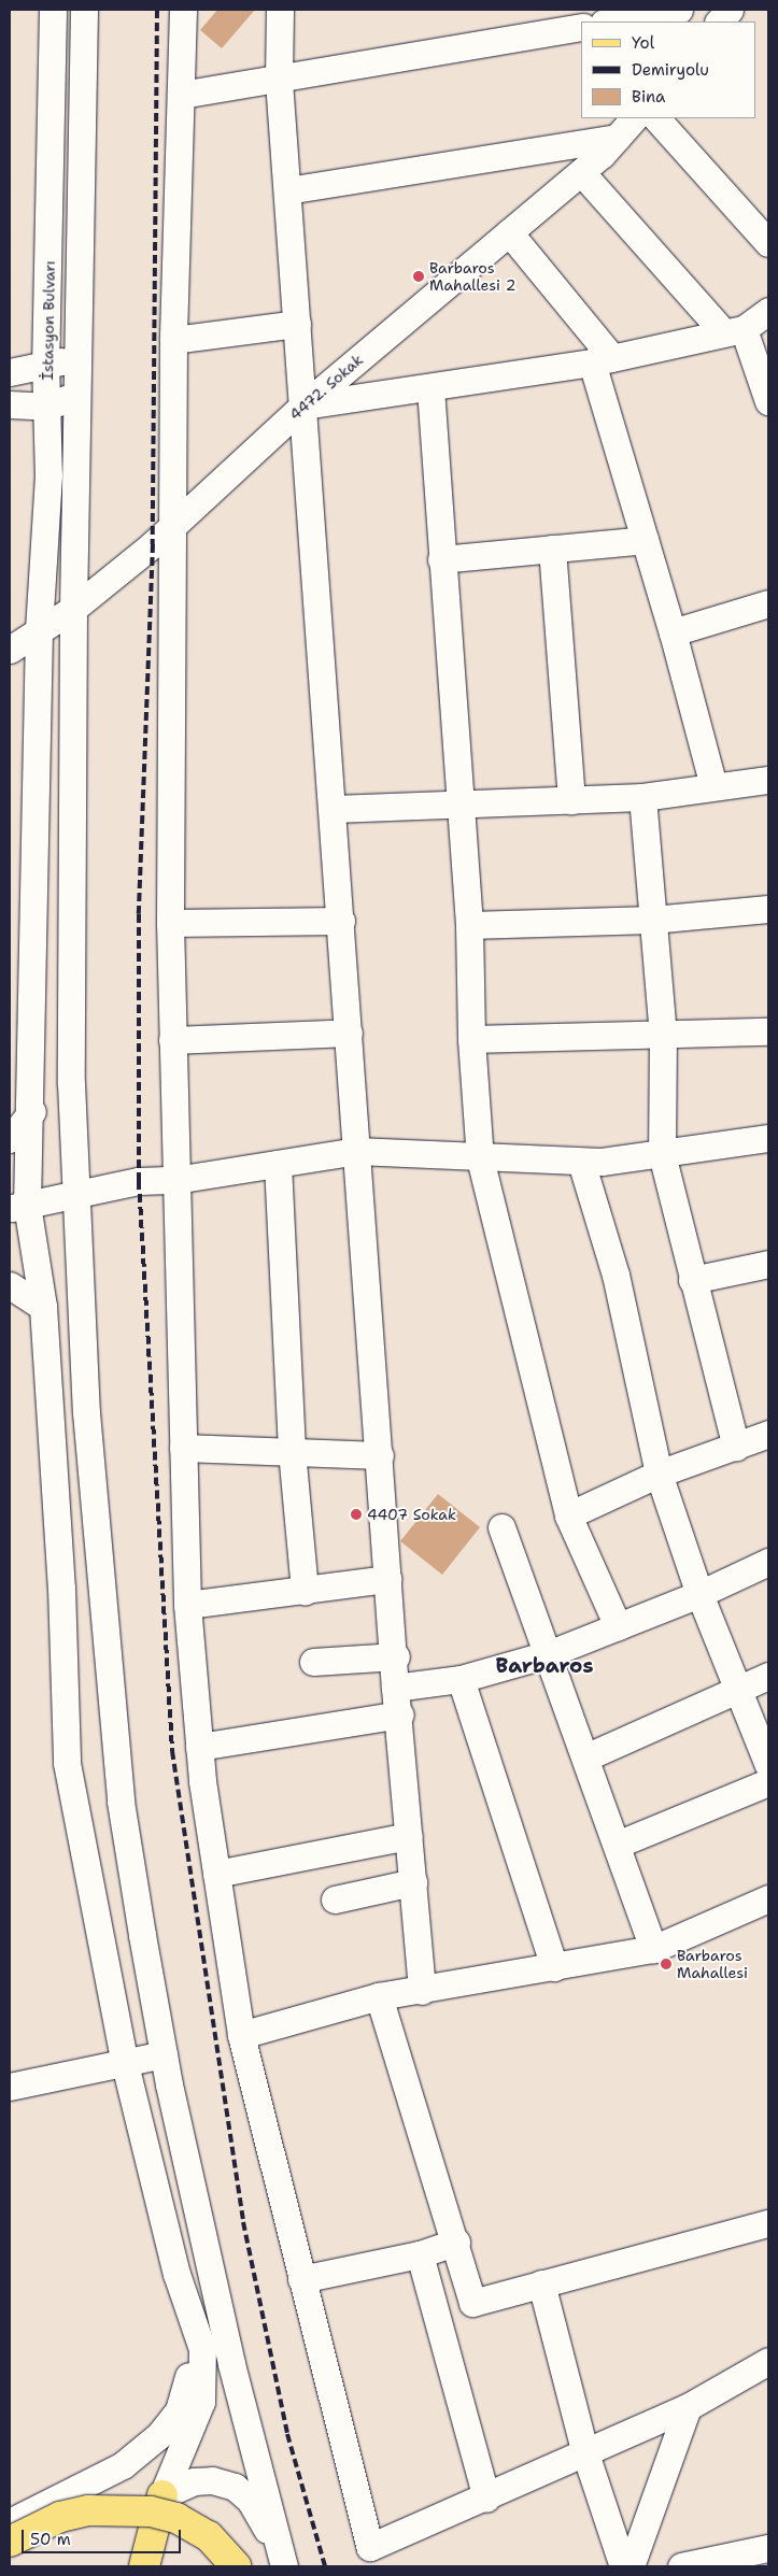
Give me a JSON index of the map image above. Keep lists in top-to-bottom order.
{
  "streets": {
    "street": ["İstasyon Bulvarı", "4472. Sokak"]
  },
  "crossings": [
    ["İstasyon Bulvarı", "4472. Sokak"]
  ],
  "districts": ["Barbaros"],
  "places": ["Barbaros Mahallesi 2", "4407 Sokak", "Barbaros Mahallesi"],
  "legend": ["Yol", "Demiryolu", "Bina"],
  "scale_bar": "50 m"
}
